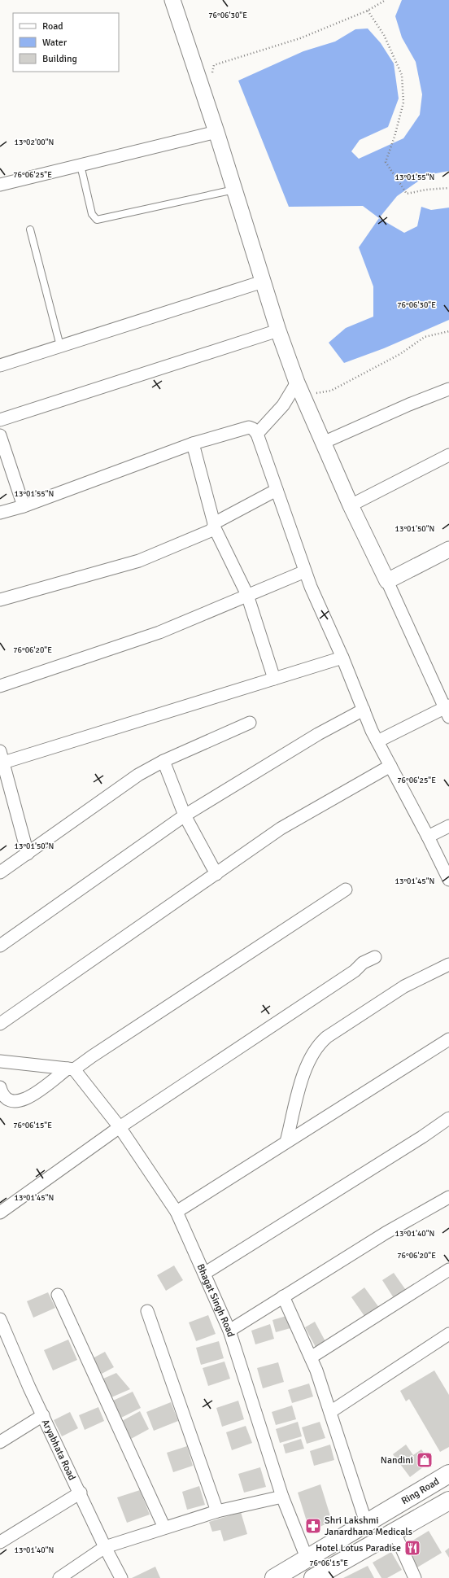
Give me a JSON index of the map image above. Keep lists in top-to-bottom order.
{
  "streets": {
    "main road": ["Ring Road"],
    "street": ["Bhagat Singh Road", "Aryabhata Road"]
  },
  "crossings": [
    ["Bhagat Singh Road", "Ring Road"]
  ],
  "places": {
    "shop": ["Nandini"],
    "pharmacy": ["Shri Lakshmi Janardhana Medicals"],
    "restaurant": ["Hotel Lotus Paradise"]
  },
  "legend": ["Road", "Water", "Building"],
  "coordinates": [
    "76°06'30\"E",
    "13°02'00\"N",
    "76°06'25\"E",
    "13°01'55\"N",
    "13°01'50\"N",
    "76°06'20\"E",
    "13°01'45\"N",
    "76°06'15\"E",
    "13°01'40\"N"
  ]
}
